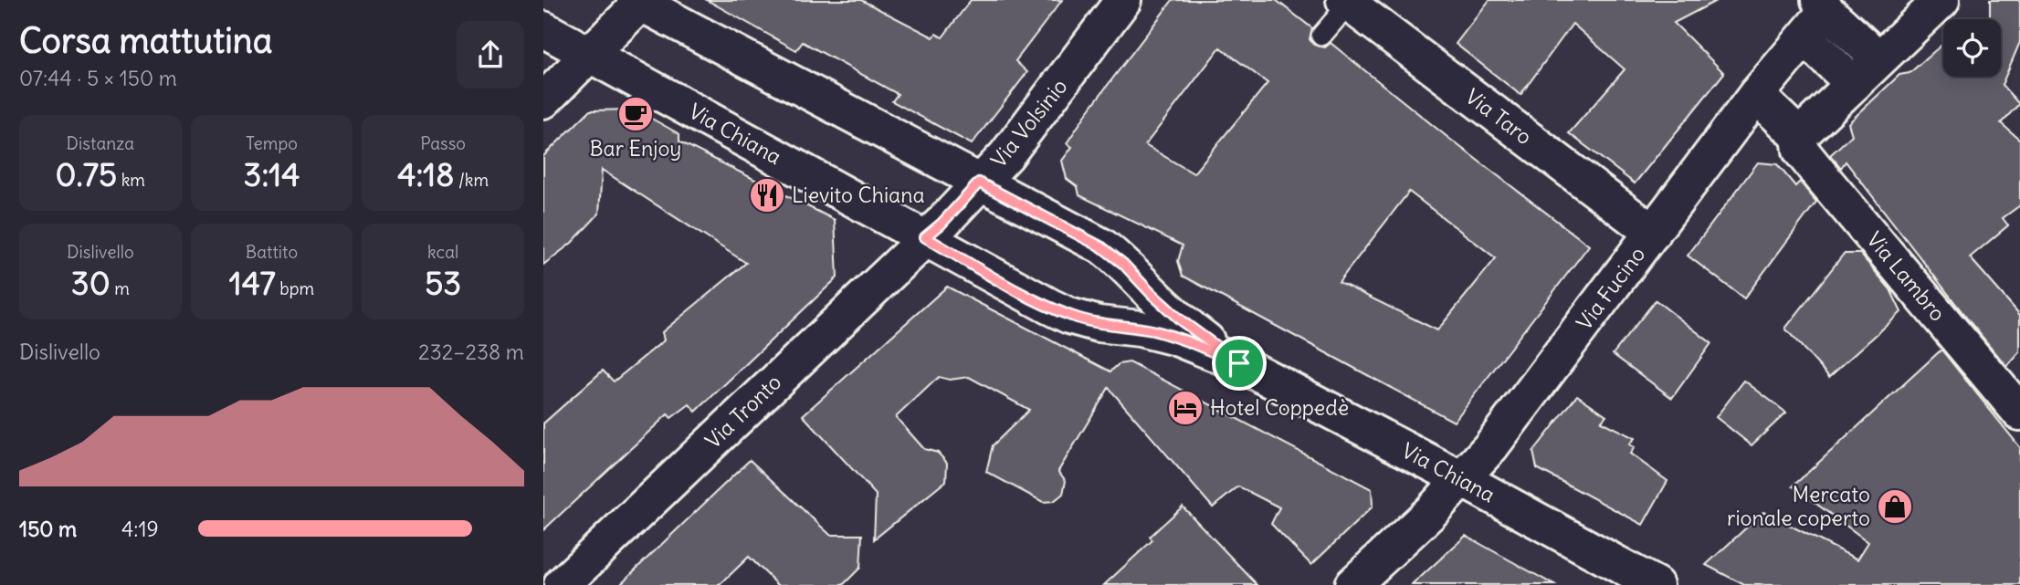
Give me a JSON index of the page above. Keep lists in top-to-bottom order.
{
  "streets": {
    "street": [
      "Via Taro",
      "Via Volsinio",
      "Via Chiana",
      "Via Lambro",
      "Via Fucino",
      "Via Tronto"
    ]
  },
  "crossings": [
    ["Via Taro", "Via Fucino"],
    ["Via Volsinio", "Via Chiana"],
    ["Via Volsinio", "Via Tronto"],
    ["Via Chiana", "Via Fucino"],
    ["Via Chiana", "Via Tronto"]
  ],
  "places": {
    "cafe": ["Bar Enjoy"],
    "restaurant": ["Lievito Chiana"],
    "hotel": ["Hotel Coppedè"],
    "shop": ["Mercato rionale coperto"]
  },
  "page": {
    "heading": ["Corsa mattutina", "07:44 · 5 × 150 m"],
    "stats": [
      ["Distanza", "0.75 km"],
      ["Tempo", "3:14"],
      ["Passo", "4:18 /km"],
      ["Dislivello", "30 m"],
      ["Battito", "147 bpm"],
      ["kcal", "53"]
    ],
    "chart": ["Dislivello", "232–238 m"],
    "list": [
      {
        "name": "150 m",
        "note": "4:19"
      }
    ]
  }
}
